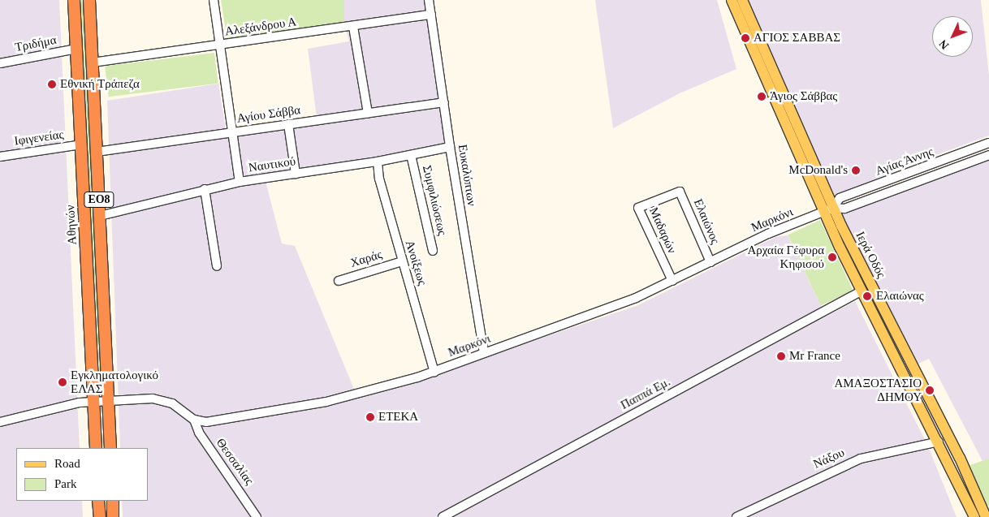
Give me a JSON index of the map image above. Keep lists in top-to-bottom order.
{
  "streets": {
    "highway": ["ΕΟ8", "Αθηνών"],
    "main road": ["Ιερά Οδός"],
    "street": [
      "Αλεξάνδρου Α",
      "Τριδήμα",
      "Αγίου Σάββα",
      "Ιφιγενείας",
      "Αγίας Άννης",
      "Ναυτικού",
      "Ευκαλύπτων",
      "Συμφιλιώσεως",
      "Μαρκόνι",
      "Ελαιώνος",
      "Μαδαρών",
      "Χαράς",
      "Ανοίξεως",
      "Παππά Εμ.",
      "Νάξου",
      "Θεσσαλίας"
    ]
  },
  "crossings": [
    ["Αλεξάνδρου Α", "Ευκαλύπτων"],
    ["Αλεξάνδρου Α", "ΕΟ8"],
    ["Τριδήμα", "Αθηνών"],
    ["Αγίου Σάββα", "Ευκαλύπτων"],
    ["Αγίου Σάββα", "ΕΟ8"],
    ["Ιφιγενείας", "Αθηνών"],
    ["Αγίας Άννης", "Μαρκόνι"],
    ["Αγίας Άννης", "Ιερά Οδός"],
    ["Ναυτικού", "Ευκαλύπτων"],
    ["Ναυτικού", "ΕΟ8"],
    ["Ναυτικού", "Συμφιλιώσεως"],
    ["Ναυτικού", "Ανοίξεως"],
    ["Ευκαλύπτων", "Μαρκόνι"],
    ["Μαρκόνι", "Ελαιώνος"],
    ["Μαρκόνι", "Μαδαρών"],
    ["Μαρκόνι", "Ιερά Οδός"],
    ["Μαρκόνι", "Ανοίξεως"],
    ["Μαρκόνι", "Θεσσαλίας"],
    ["Ελαιώνος", "Μαδαρών"],
    ["Ιερά Οδός", "Παππά Εμ."],
    ["Ιερά Οδός", "Νάξου"],
    ["Χαράς", "Ανοίξεως"]
  ],
  "places": [
    "ΑΓΙΟΣ ΣΑΒΒΑΣ",
    "Εθνική Τράπεζα",
    "Άγιος Σάββας",
    "McDonald's",
    "Αρχαία Γέφυρα Κηφισού",
    "Ελαιώνας",
    "Mr France",
    "Εγκληματολογικό ΕΛΑΣ",
    "ΑΜΑΞΟΣΤΑΣΙΟ ΔΗΜΟΥ",
    "ΕΤΕΚΑ"
  ],
  "legend": ["Road", "Park"],
  "north": "bottom left"
}
